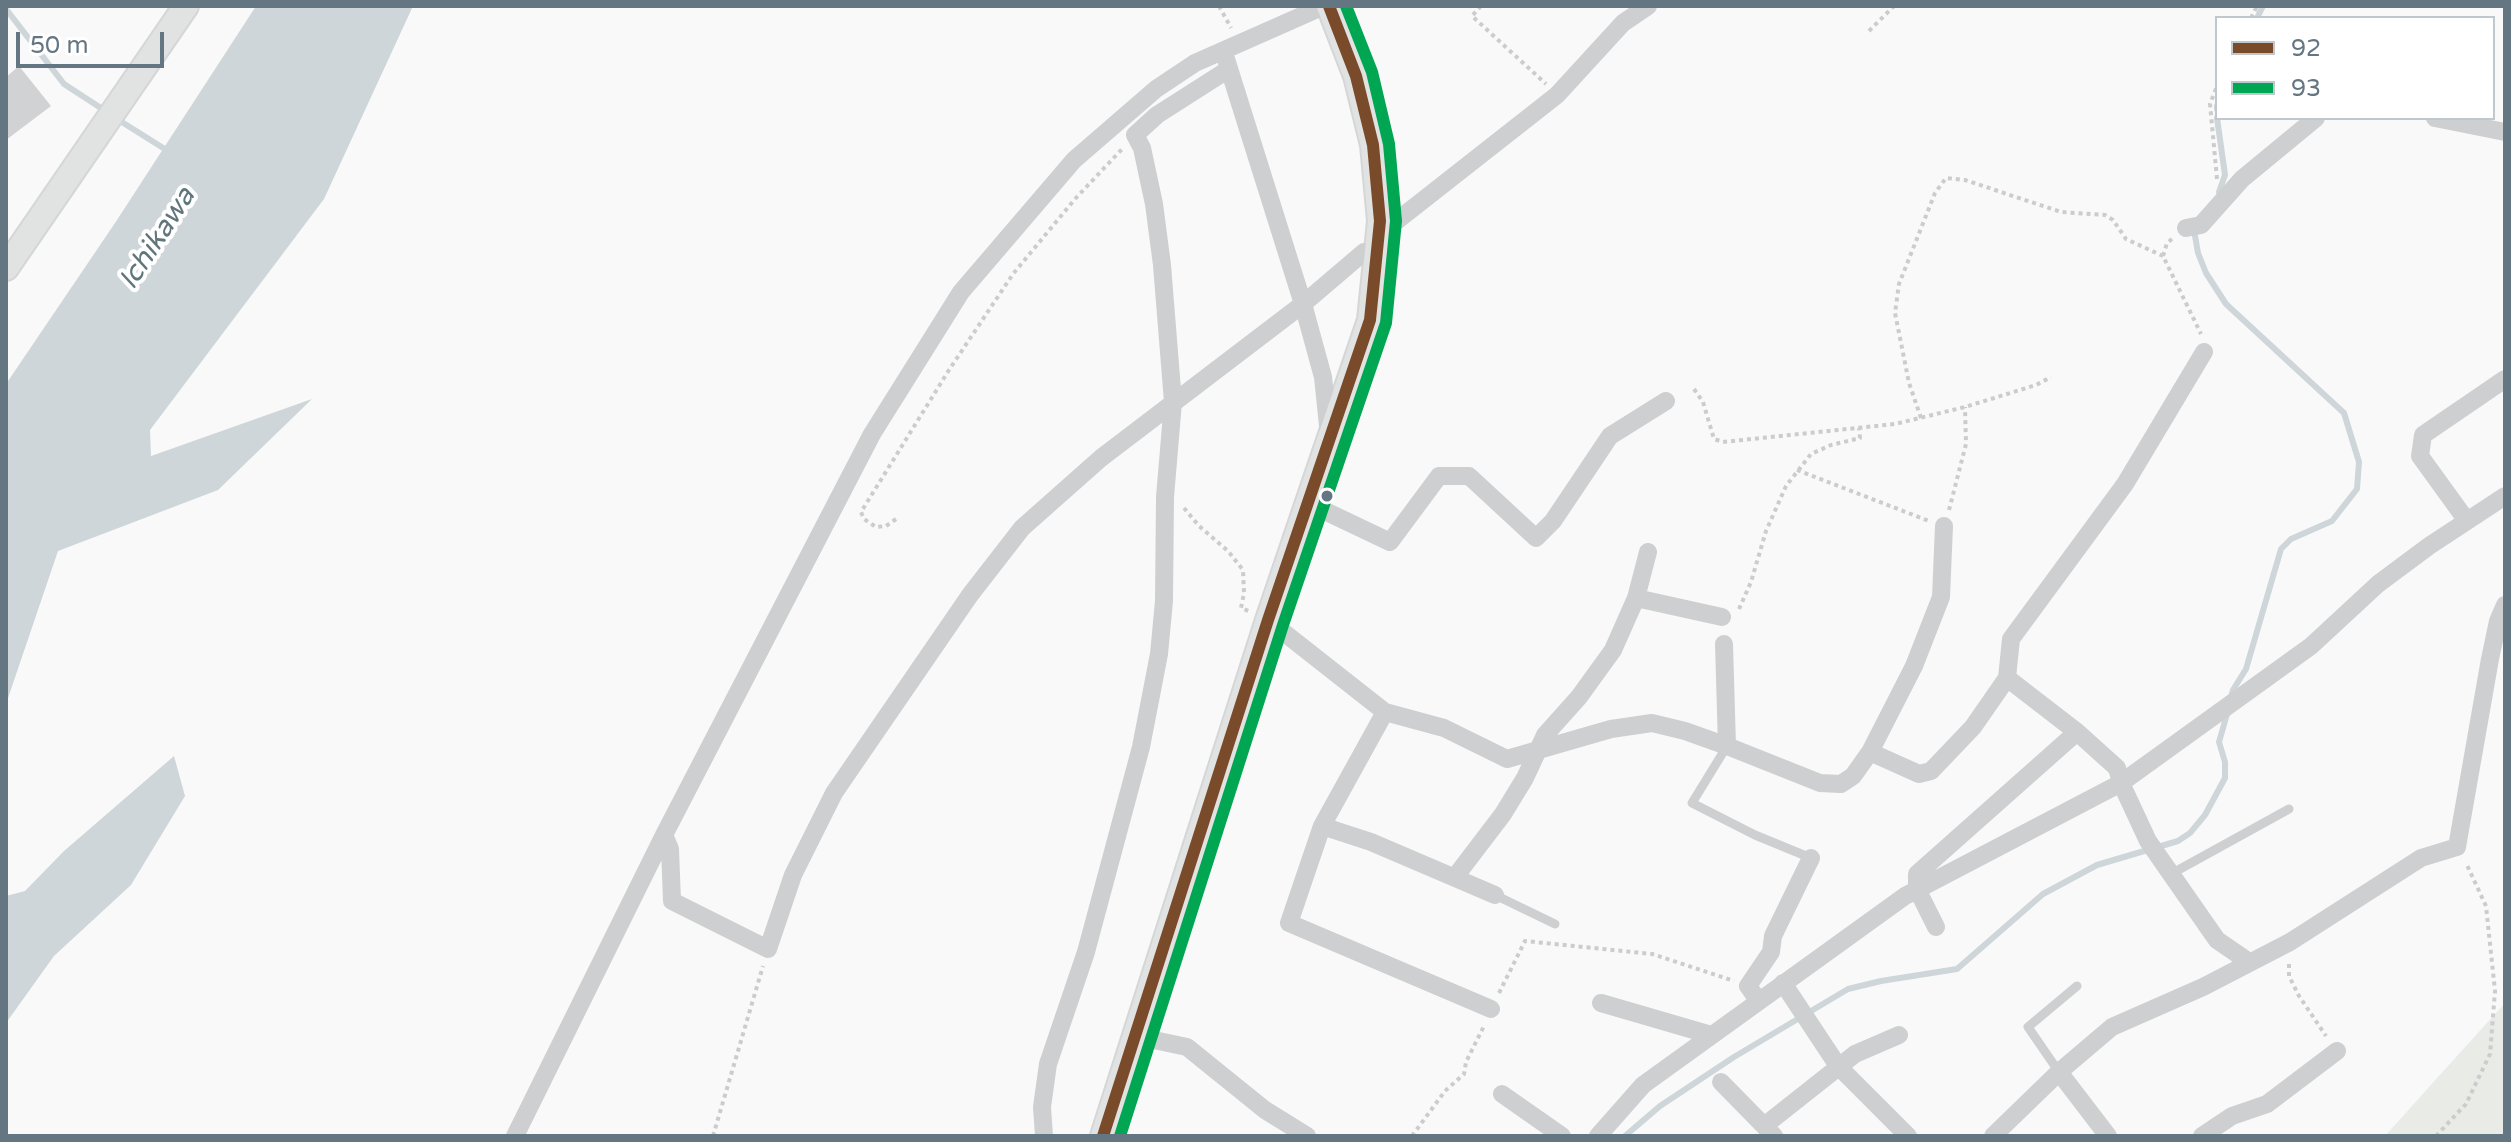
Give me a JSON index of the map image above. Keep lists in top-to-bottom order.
{
  "water": ["Ichikawa"],
  "lines": ["transit line 92", "transit line 93"],
  "legend": ["92", "93"],
  "scale_bar": "50 m"
}
